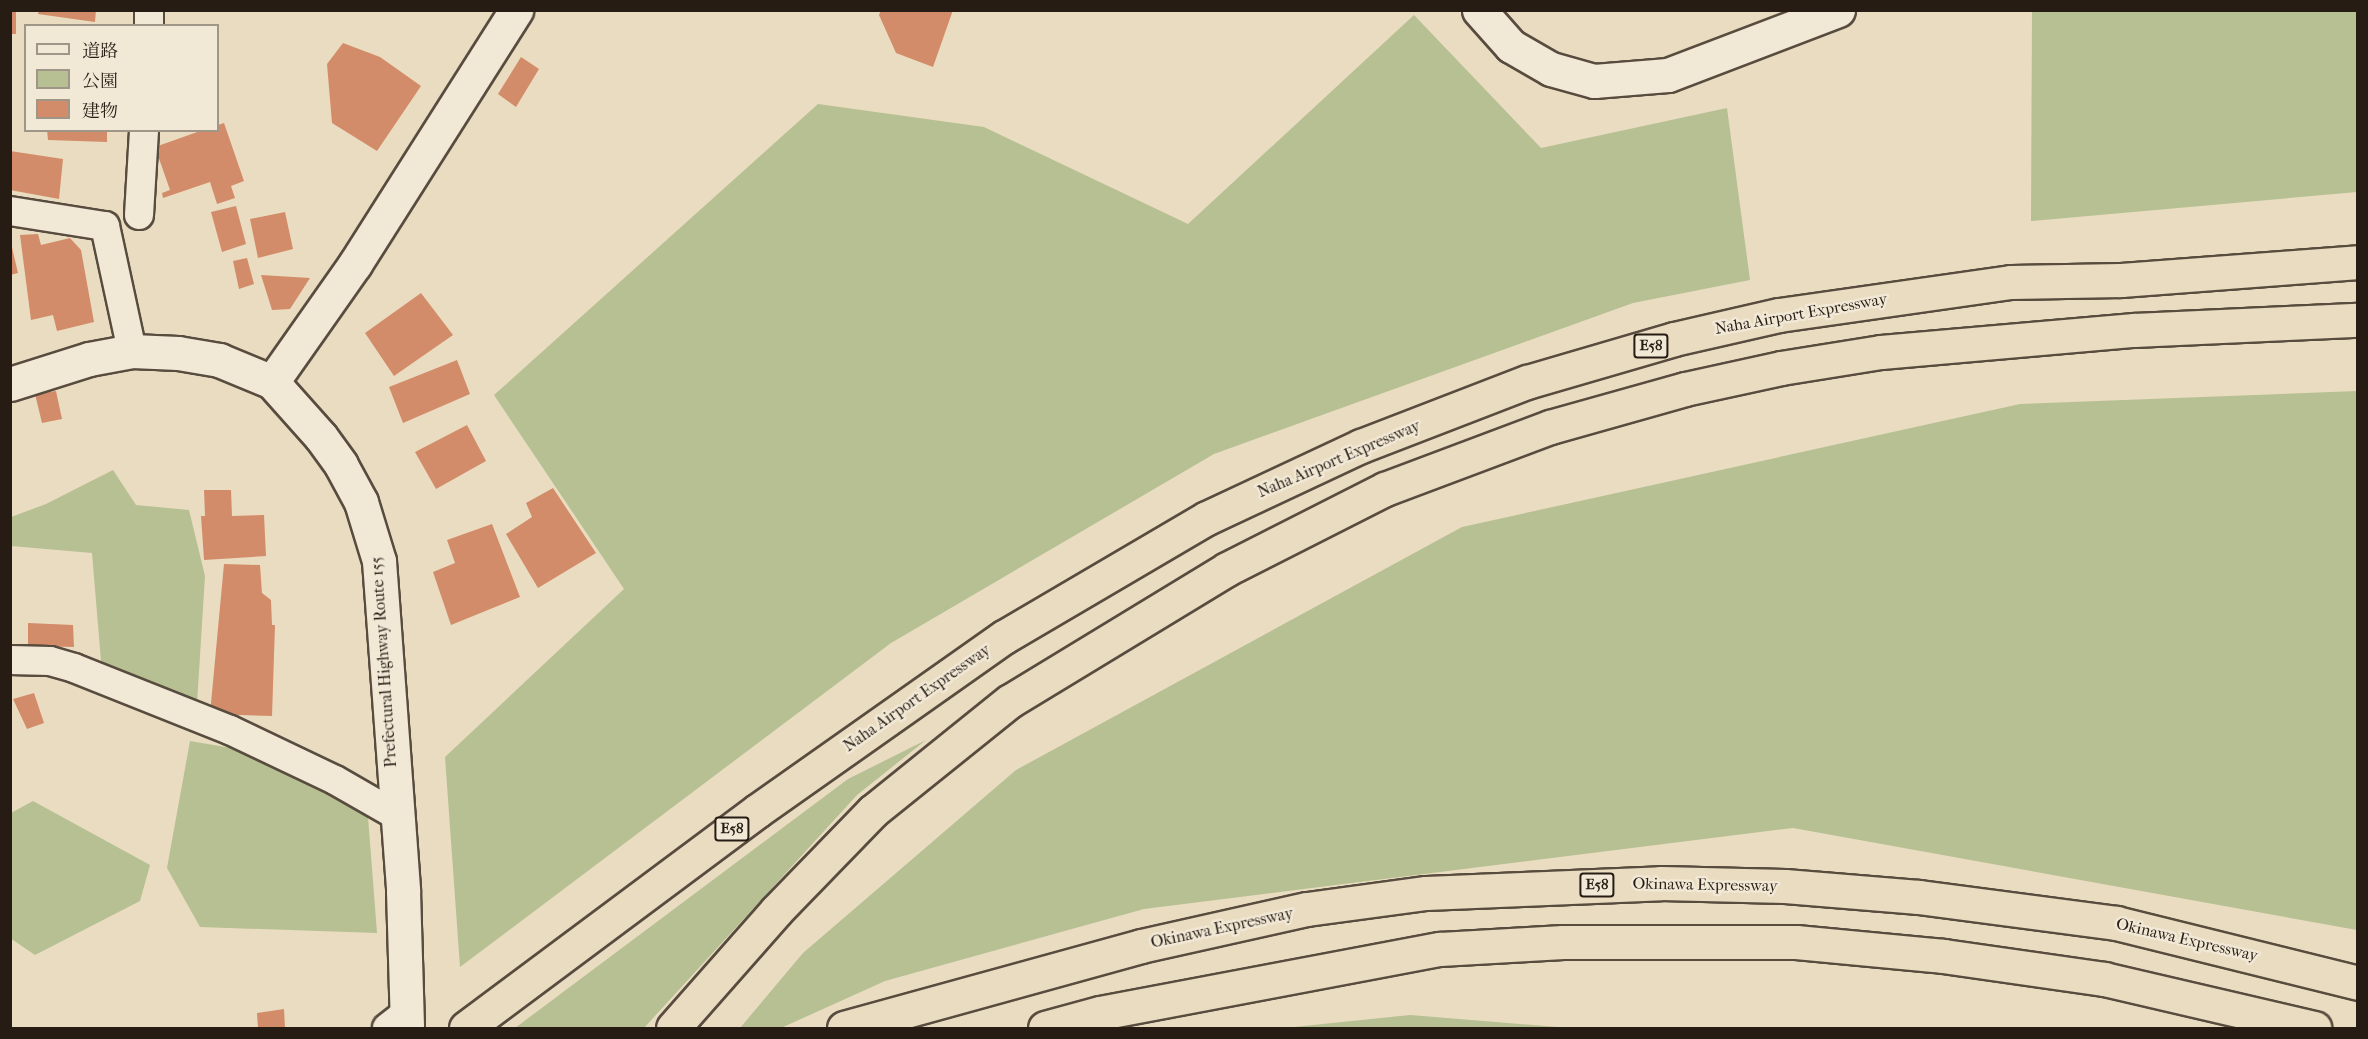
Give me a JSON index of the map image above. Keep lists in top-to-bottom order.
{
  "streets": {
    "highway": ["Naha Airport Expressway", "E58", "Okinawa Expressway"],
    "main road": ["Prefectural Highway Route 155"]
  },
  "legend": ["道路", "公園", "建物"]
}
